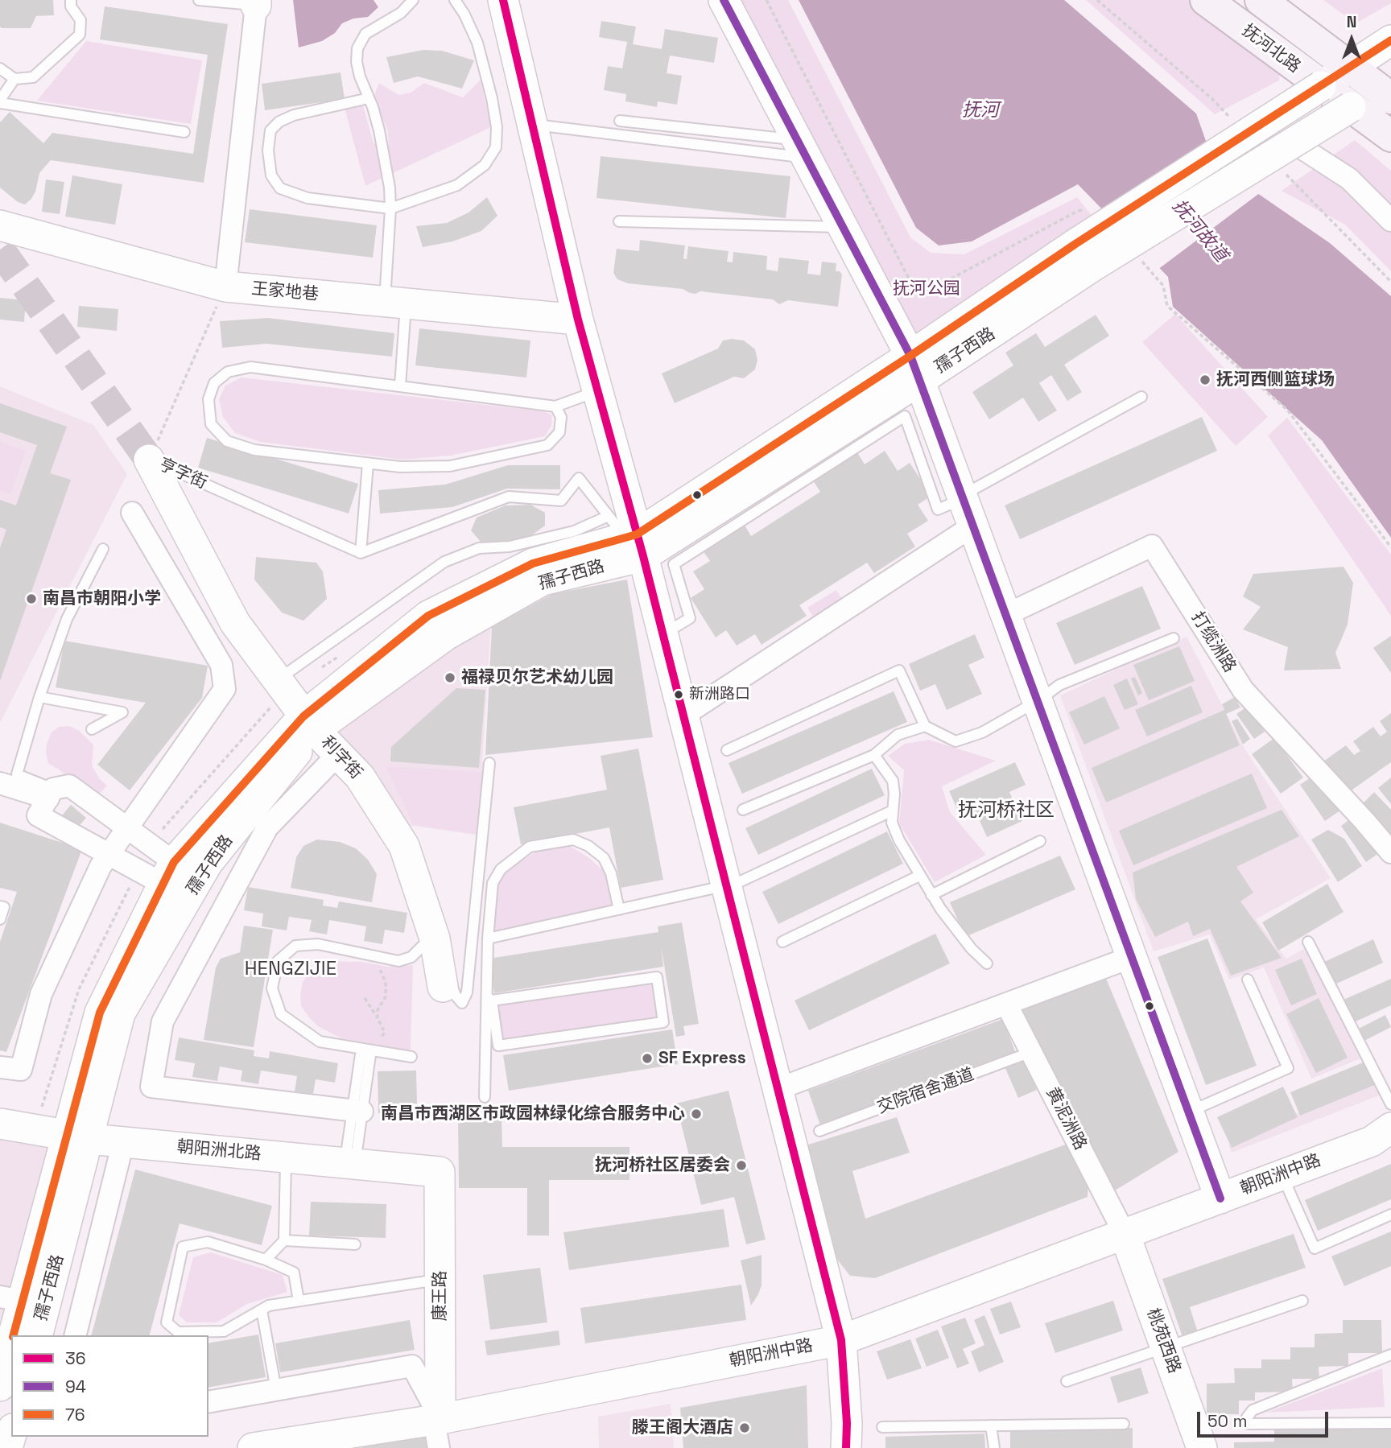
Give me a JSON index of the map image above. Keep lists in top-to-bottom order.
{
  "streets": {
    "main road": [
      "抚河北路",
      "王家地巷",
      "孺子西路",
      "利字街",
      "朝阳洲北路",
      "朝阳洲中路",
      "康王路",
      "桃苑西路"
    ],
    "street": ["打缆洲路", "黄泥洲路"],
    "lane": ["亨字街", "交院宿舍通道"]
  },
  "crossings": [
    ["抚河北路", "孺子西路"],
    ["王家地巷", "亨字街"],
    ["孺子西路", "利字街"],
    ["孺子西路", "朝阳洲北路"],
    ["亨字街", "利字街"],
    ["交院宿舍通道", "黄泥洲路"],
    ["黄泥洲路", "朝阳洲中路"],
    ["黄泥洲路", "桃苑西路"],
    ["朝阳洲北路", "康王路"],
    ["朝阳洲中路", "康王路"],
    ["朝阳洲中路", "桃苑西路"]
  ],
  "districts": ["抚河桥社区", "HENGZIJIE"],
  "water": ["抚河", "抚河故道"],
  "parks": ["抚河公园"],
  "places": [
    "抚河西侧篮球场",
    "南昌市朝阳小学",
    "福禄贝尔艺术幼儿园",
    "新洲路口",
    "SF Express",
    "南昌市西湖区市政园林绿化综合服务中心",
    "抚河桥社区居委会",
    "滕王阁大酒店"
  ],
  "lines": ["transit line 36", "transit line 94", "transit line 76"],
  "legend": ["36", "94", "76"],
  "scale_bar": "50 m",
  "north": "top"
}
